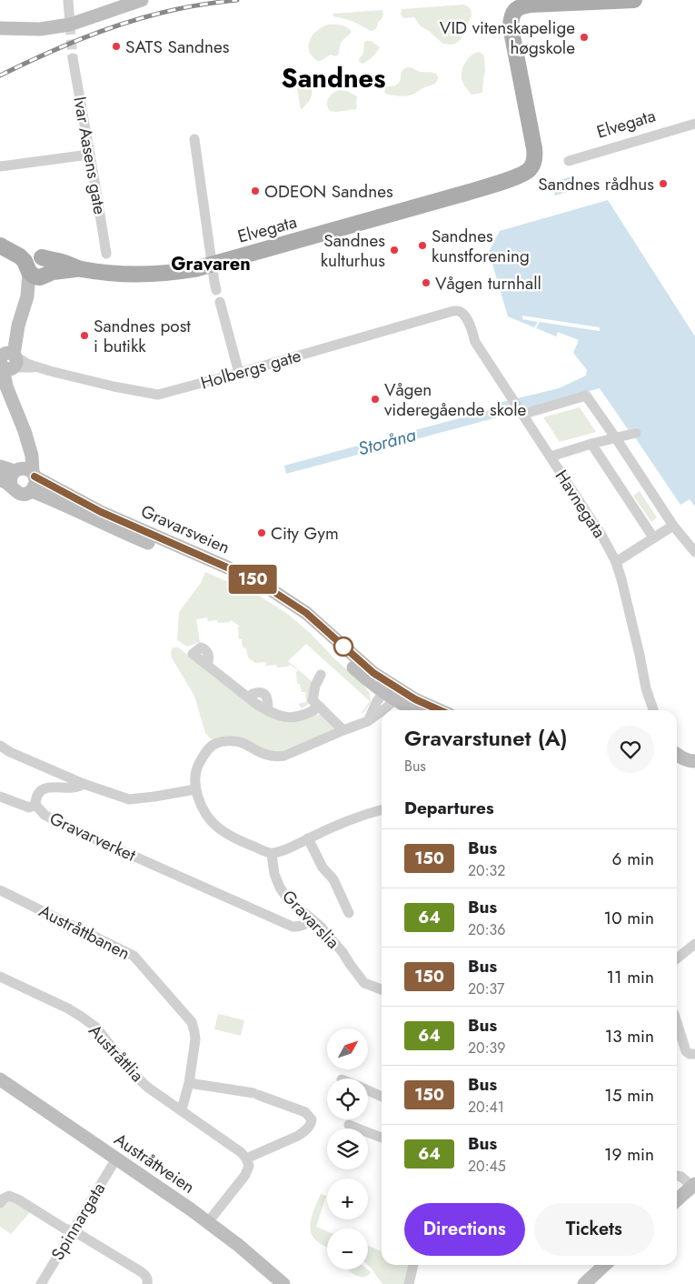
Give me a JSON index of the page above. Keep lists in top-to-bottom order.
{
  "streets": {
    "main road": ["Elvegata", "Gravarsveien", "Austråttveien"],
    "street": [
      "Ivar Aasens gate",
      "Holbergs gate",
      "Havnegata",
      "Gravarverket",
      "Gravarslia",
      "Austråttbanen",
      "Austråttlia",
      "Spinnargata"
    ]
  },
  "crossings": [
    ["Holbergs gate", "Havnegata"],
    ["Gravarverket", "Gravarslia"],
    ["Austråttbanen", "Austråttlia"],
    ["Austråttveien", "Spinnargata"]
  ],
  "districts": ["Sandnes", "Gravaren"],
  "water": ["Storåna"],
  "places": [
    "VID vitenskapelige høgskole",
    "SATS Sandnes",
    "Sandnes rådhus",
    "ODEON Sandnes",
    "Sandnes kunstforening",
    "Sandnes kulturhus",
    "Vågen turnhall",
    "Sandnes post i butikk",
    "Vågen videregående skole",
    "City Gym"
  ],
  "lines": ["bus line 150"],
  "north": "top right",
  "page": {
    "on_map": "150",
    "heading": [
      ["Gravarstunet (A)", "Bus"],
      "Departures"
    ],
    "list": [
      {
        "mark": "150",
        "name": "Bus",
        "note": "20:32",
        "value": "6 min"
      },
      {
        "mark": "64",
        "name": "Bus",
        "note": "20:36",
        "value": "10 min"
      },
      {
        "mark": "150",
        "name": "Bus",
        "note": "20:37",
        "value": "11 min"
      },
      {
        "mark": "64",
        "name": "Bus",
        "note": "20:39",
        "value": "13 min"
      },
      {
        "mark": "150",
        "name": "Bus",
        "note": "20:41",
        "value": "15 min"
      },
      {
        "mark": "64",
        "name": "Bus",
        "note": "20:45",
        "value": "19 min"
      }
    ],
    "map_buttons": ["+", "−"],
    "buttons": ["Directions", "Tickets"]
  }
}
